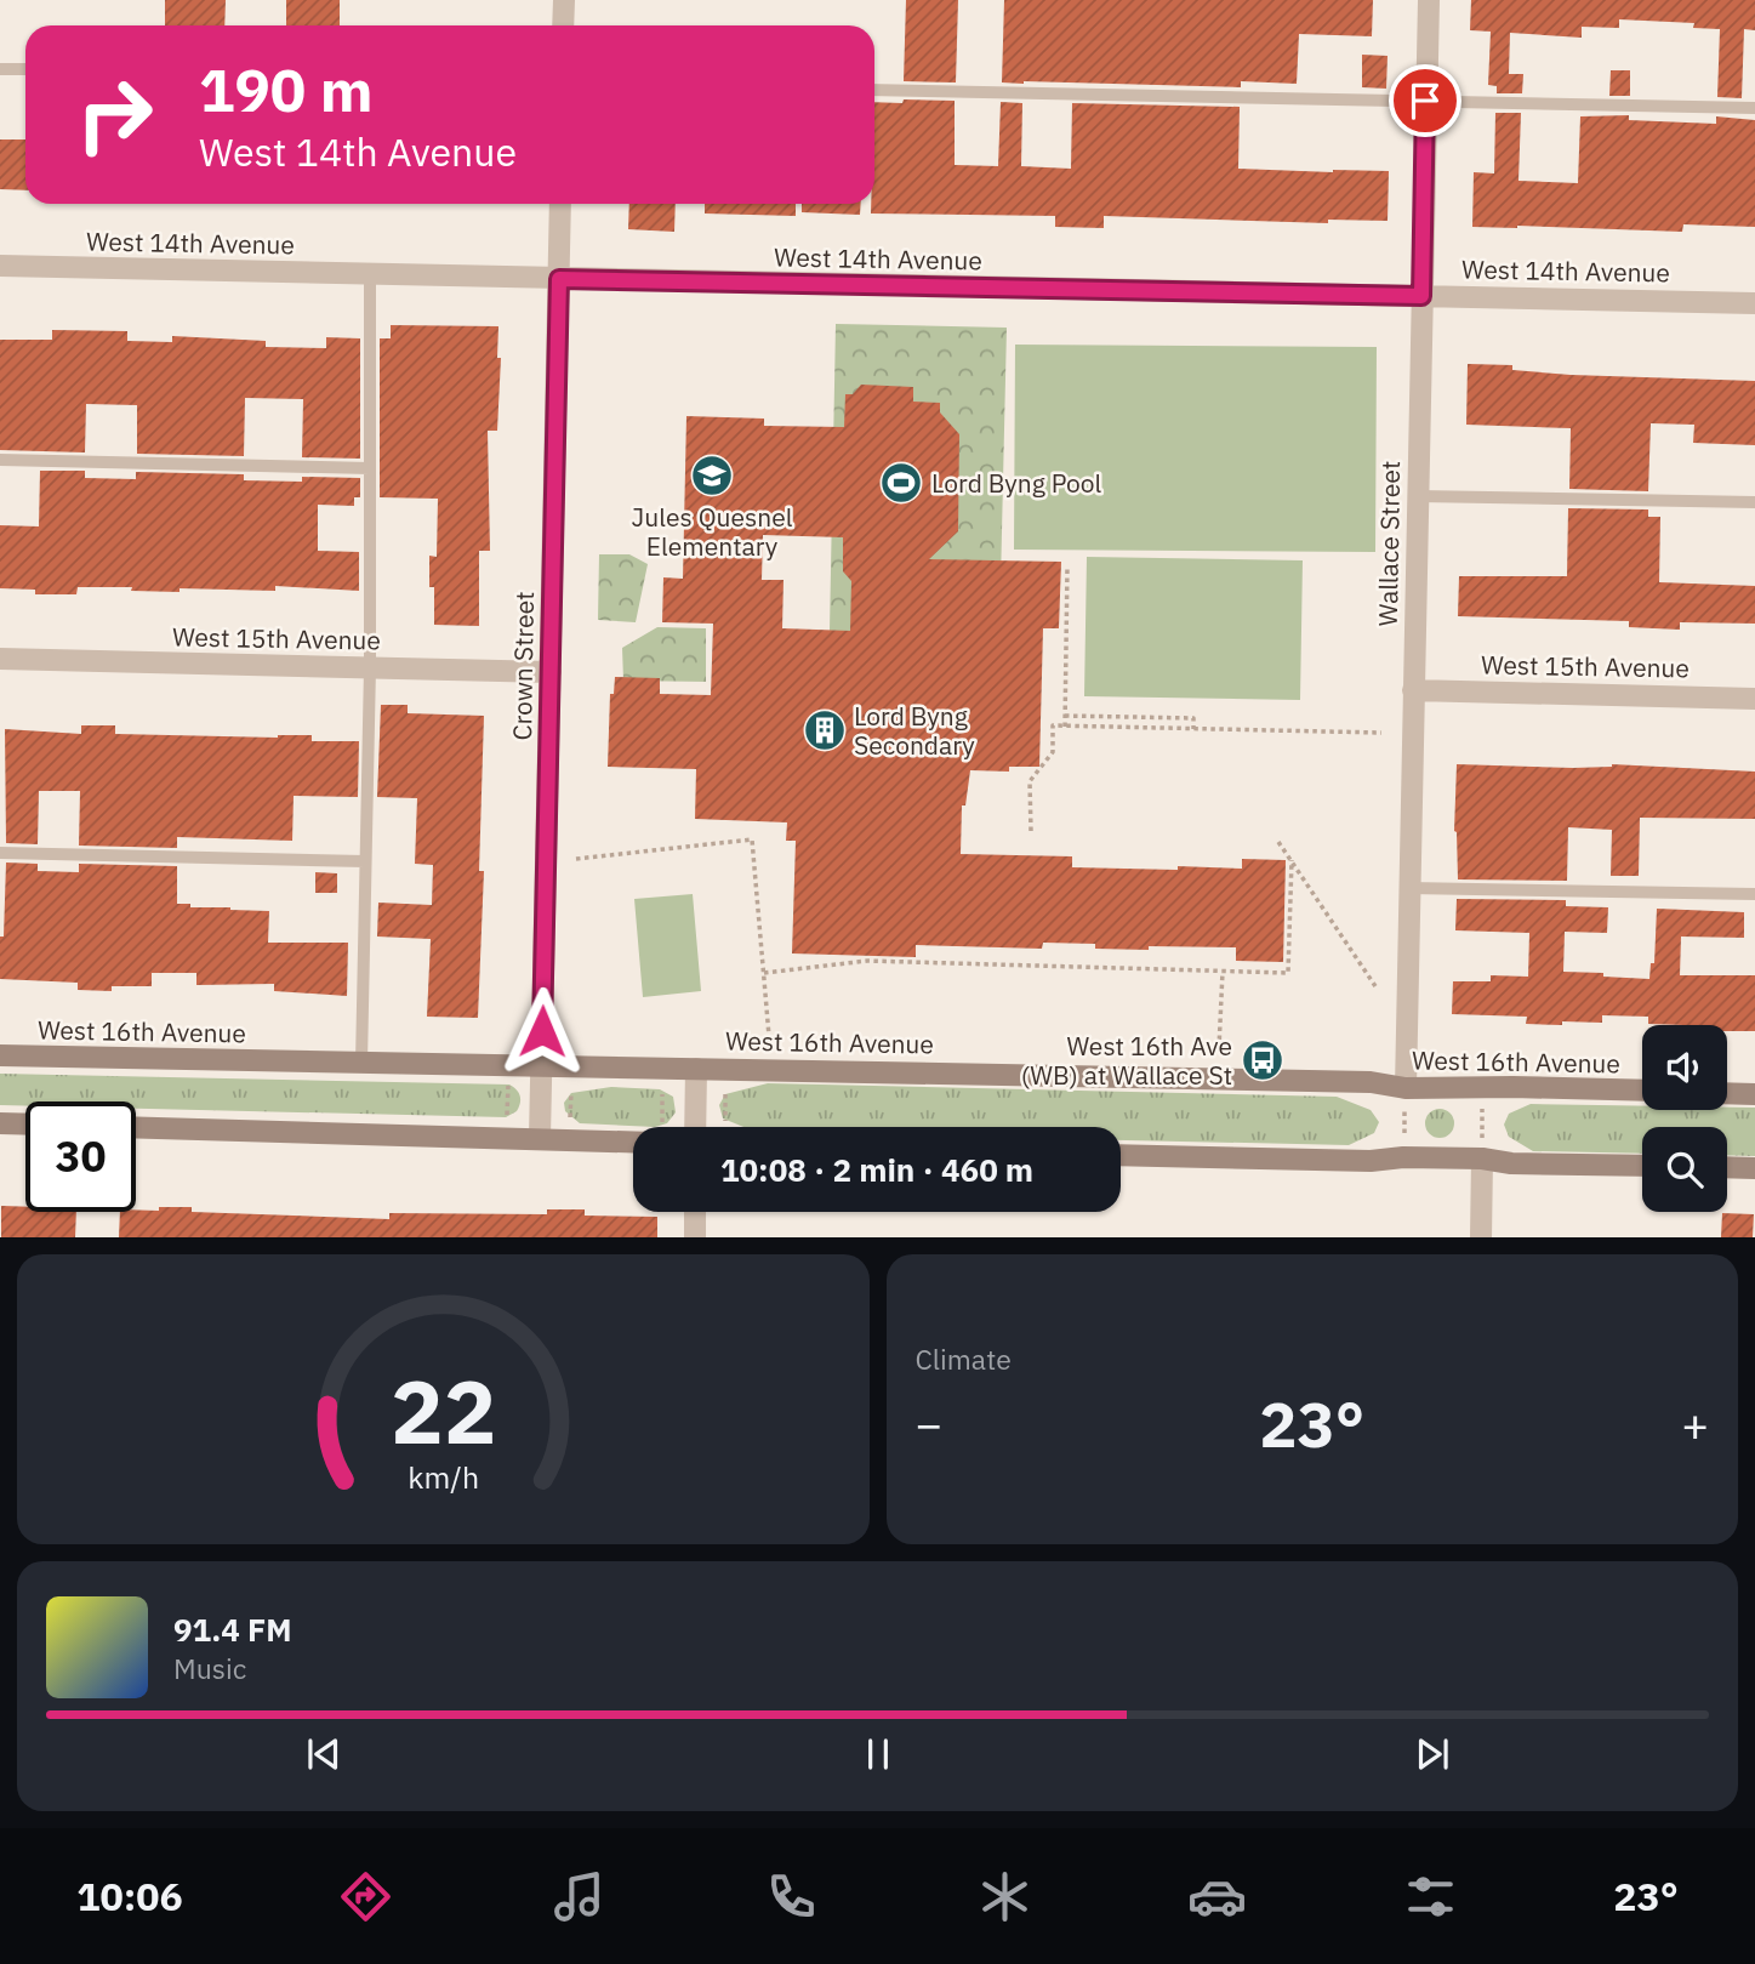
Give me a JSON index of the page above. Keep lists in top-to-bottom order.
{
  "streets": {
    "main road": ["West 16th Avenue"],
    "street": [
      "West 14th Avenue",
      "Wallace Street",
      "West 15th Avenue",
      "Crown Street"
    ]
  },
  "crossings": [
    ["West 14th Avenue", "Wallace Street"],
    ["West 14th Avenue", "Crown Street"],
    ["Wallace Street", "West 15th Avenue"],
    ["Wallace Street", "West 16th Avenue"],
    ["West 15th Avenue", "Crown Street"],
    ["Crown Street", "West 16th Avenue"]
  ],
  "places": {
    "school or university": ["Jules Quesnel Elementary"],
    "sports": ["Lord Byng Pool"],
    "building": ["Lord Byng Secondary"],
    "bus stop": ["West 16th Ave (WB) at Wallace St"]
  },
  "page": {
    "turn": ["190 m", "West 14th Avenue"],
    "limit": "30",
    "trip": "10:08 · 2 min · 460 m",
    "tile": "Climate",
    "heat": ["−", "23°", "+"],
    "song": ["91.4 FM", "Music"],
    "tabs": ["10:06", "23°"],
    "gauge": ["22", "km/h"]
  }
}
